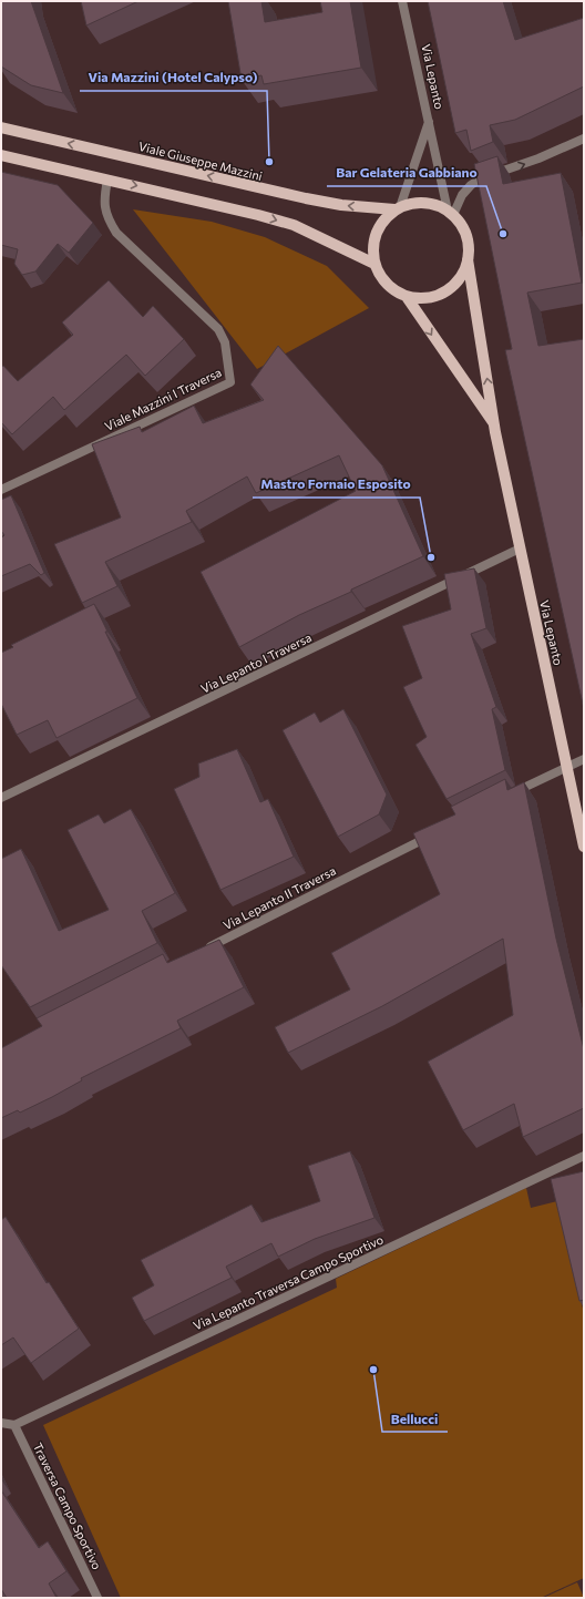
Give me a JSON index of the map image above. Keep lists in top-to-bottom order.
{
  "streets": {
    "main road": ["Via Lepanto", "Viale Giuseppe Mazzini"],
    "street": [
      "Viale Mazzini I Traversa",
      "Via Lepanto I Traversa",
      "Via Lepanto II Traversa",
      "Via Lepanto Traversa Campo Sportivo",
      "Traversa Campo Sportivo"
    ]
  },
  "crossings": [
    ["Via Lepanto", "Viale Giuseppe Mazzini"],
    ["Via Lepanto", "Via Lepanto I Traversa"],
    ["Via Lepanto Traversa Campo Sportivo", "Traversa Campo Sportivo"]
  ],
  "places": [
    "Via Mazzini (Hotel Calypso)",
    "Bar Gelateria Gabbiano",
    "Mastro Fornaio Esposito",
    "Bellucci"
  ]
}
